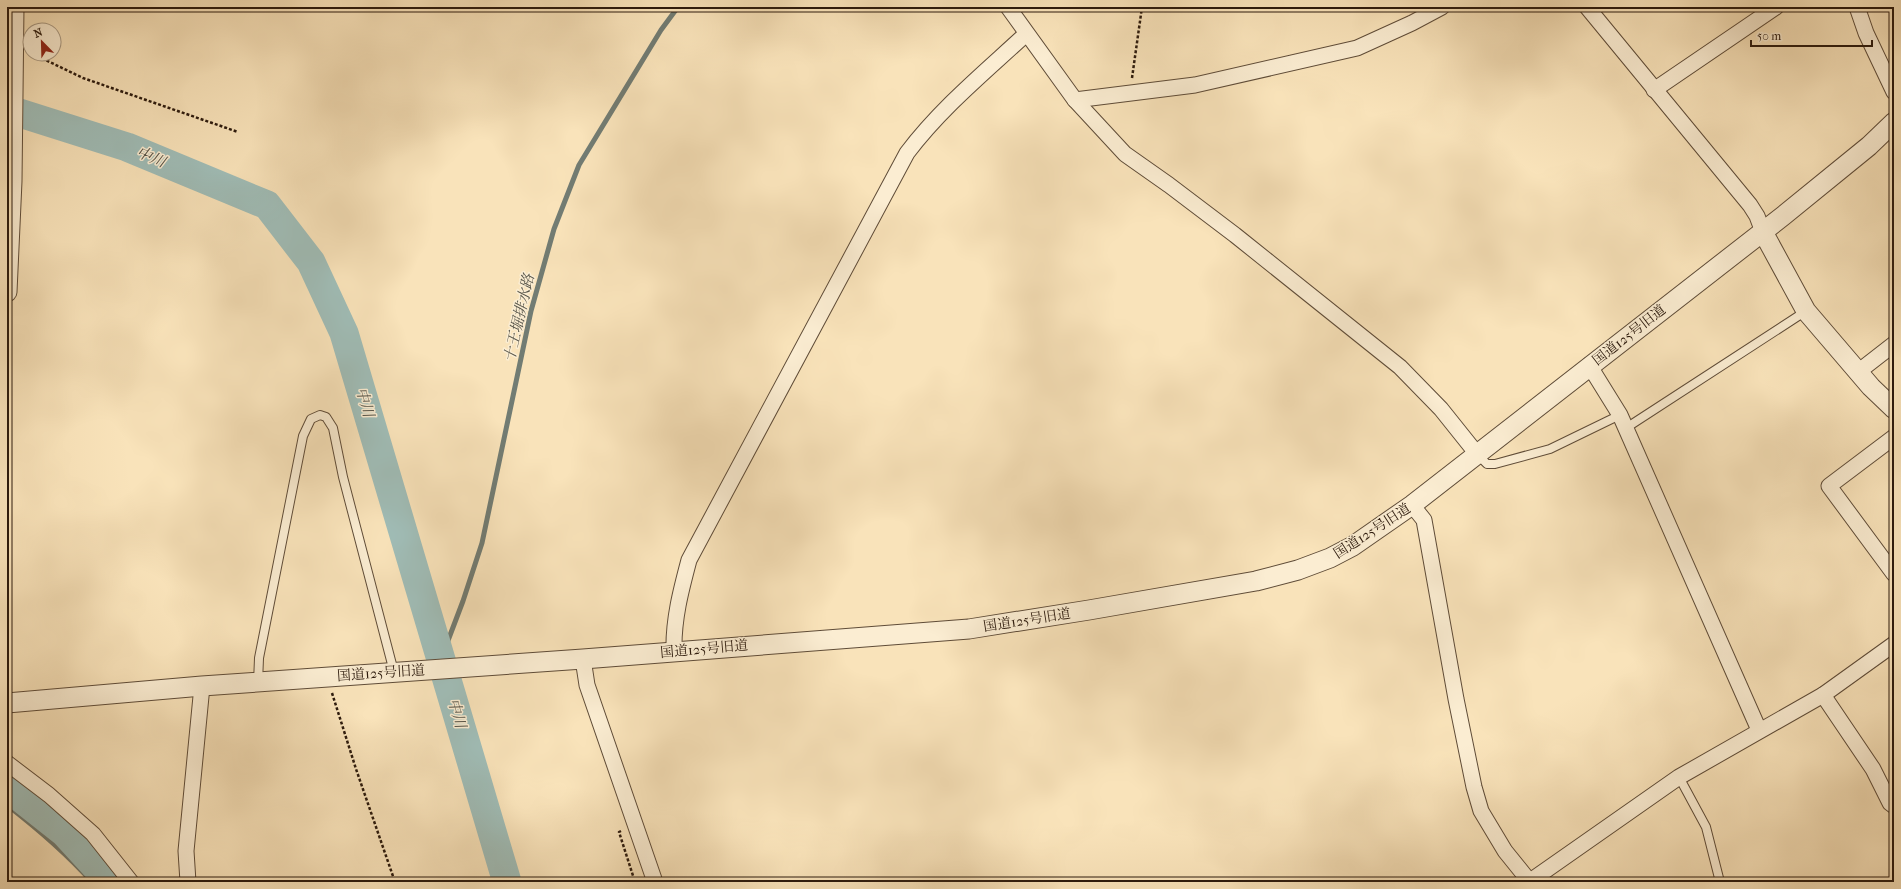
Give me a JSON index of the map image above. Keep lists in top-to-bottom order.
{
  "streets": {
    "street": ["国道125号旧道"]
  },
  "water": ["中川", "十王堀排水路"],
  "scale_bar": "50 m",
  "north": "top left"
}
